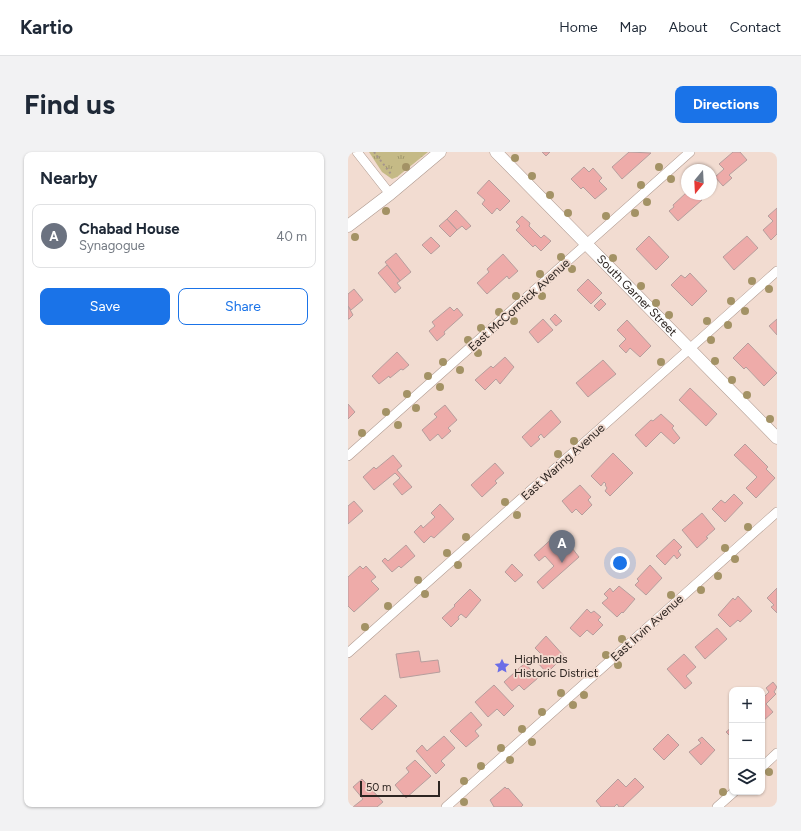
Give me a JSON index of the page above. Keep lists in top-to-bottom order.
{
  "streets": {
    "street": [
      "South Garner Street",
      "East McCormick Avenue",
      "East Waring Avenue",
      "East Irvin Avenue"
    ]
  },
  "crossings": [
    ["South Garner Street", "East McCormick Avenue"],
    ["South Garner Street", "East Waring Avenue"]
  ],
  "places": {
    "place": ["Highlands Historic District"]
  },
  "scale_bar": "50 m",
  "north": "bottom",
  "page": {
    "header": "Kartio",
    "nav": [
      "Home",
      "Map",
      "About",
      "Contact"
    ],
    "buttons": [
      "Directions",
      ["Save", "Share"]
    ],
    "title": "Find us",
    "heading": "Nearby",
    "list": [
      {
        "mark": "A",
        "name": "Chabad House",
        "note": "Synagogue",
        "value": "40 m"
      }
    ],
    "pins": "A",
    "map_buttons": ["+", "−"],
    "scale": "50 m"
  }
}
